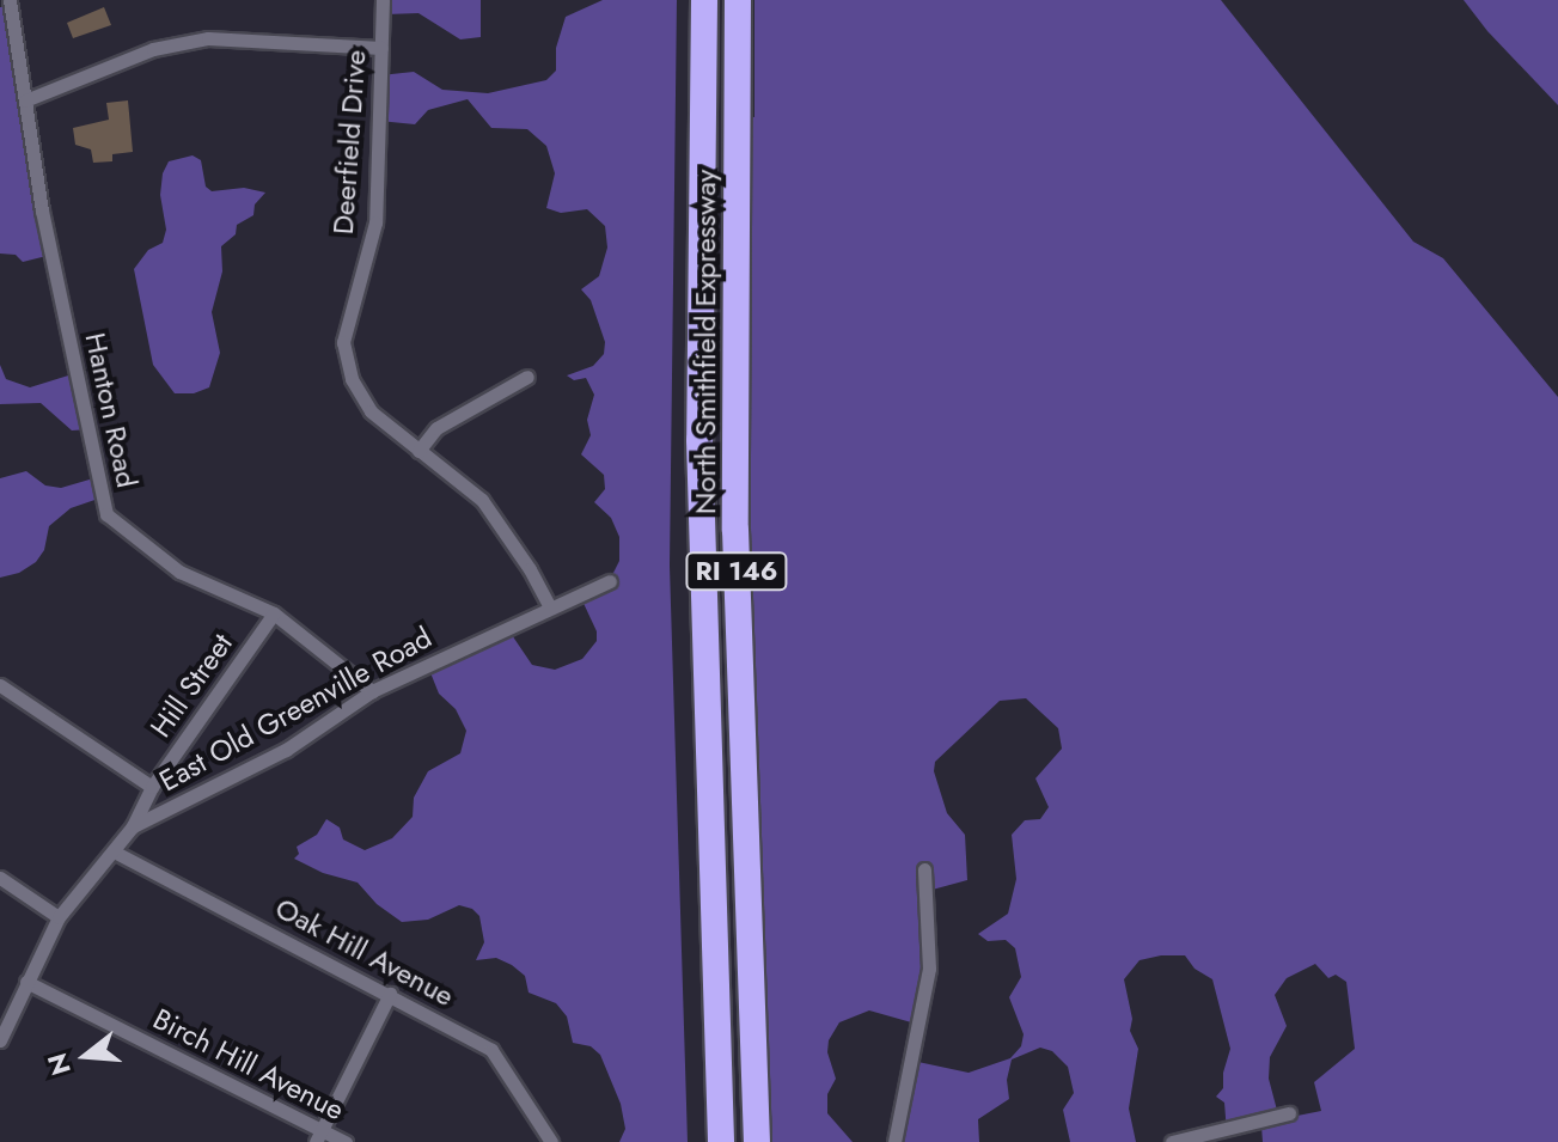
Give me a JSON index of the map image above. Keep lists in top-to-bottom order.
{
  "streets": {
    "highway": ["North Smithfield Expressway", "RI 146"],
    "street": [
      "Deerfield Drive",
      "Hanton Road",
      "Hill Street",
      "East Old Greenville Road",
      "Oak Hill Avenue",
      "Birch Hill Avenue"
    ]
  },
  "crossings": [
    ["Deerfield Drive", "East Old Greenville Road"],
    ["Hanton Road", "Hill Street"],
    ["Hanton Road", "East Old Greenville Road"],
    ["Hill Street", "East Old Greenville Road"],
    ["East Old Greenville Road", "Oak Hill Avenue"],
    ["East Old Greenville Road", "Birch Hill Avenue"]
  ],
  "north": "left"
}
